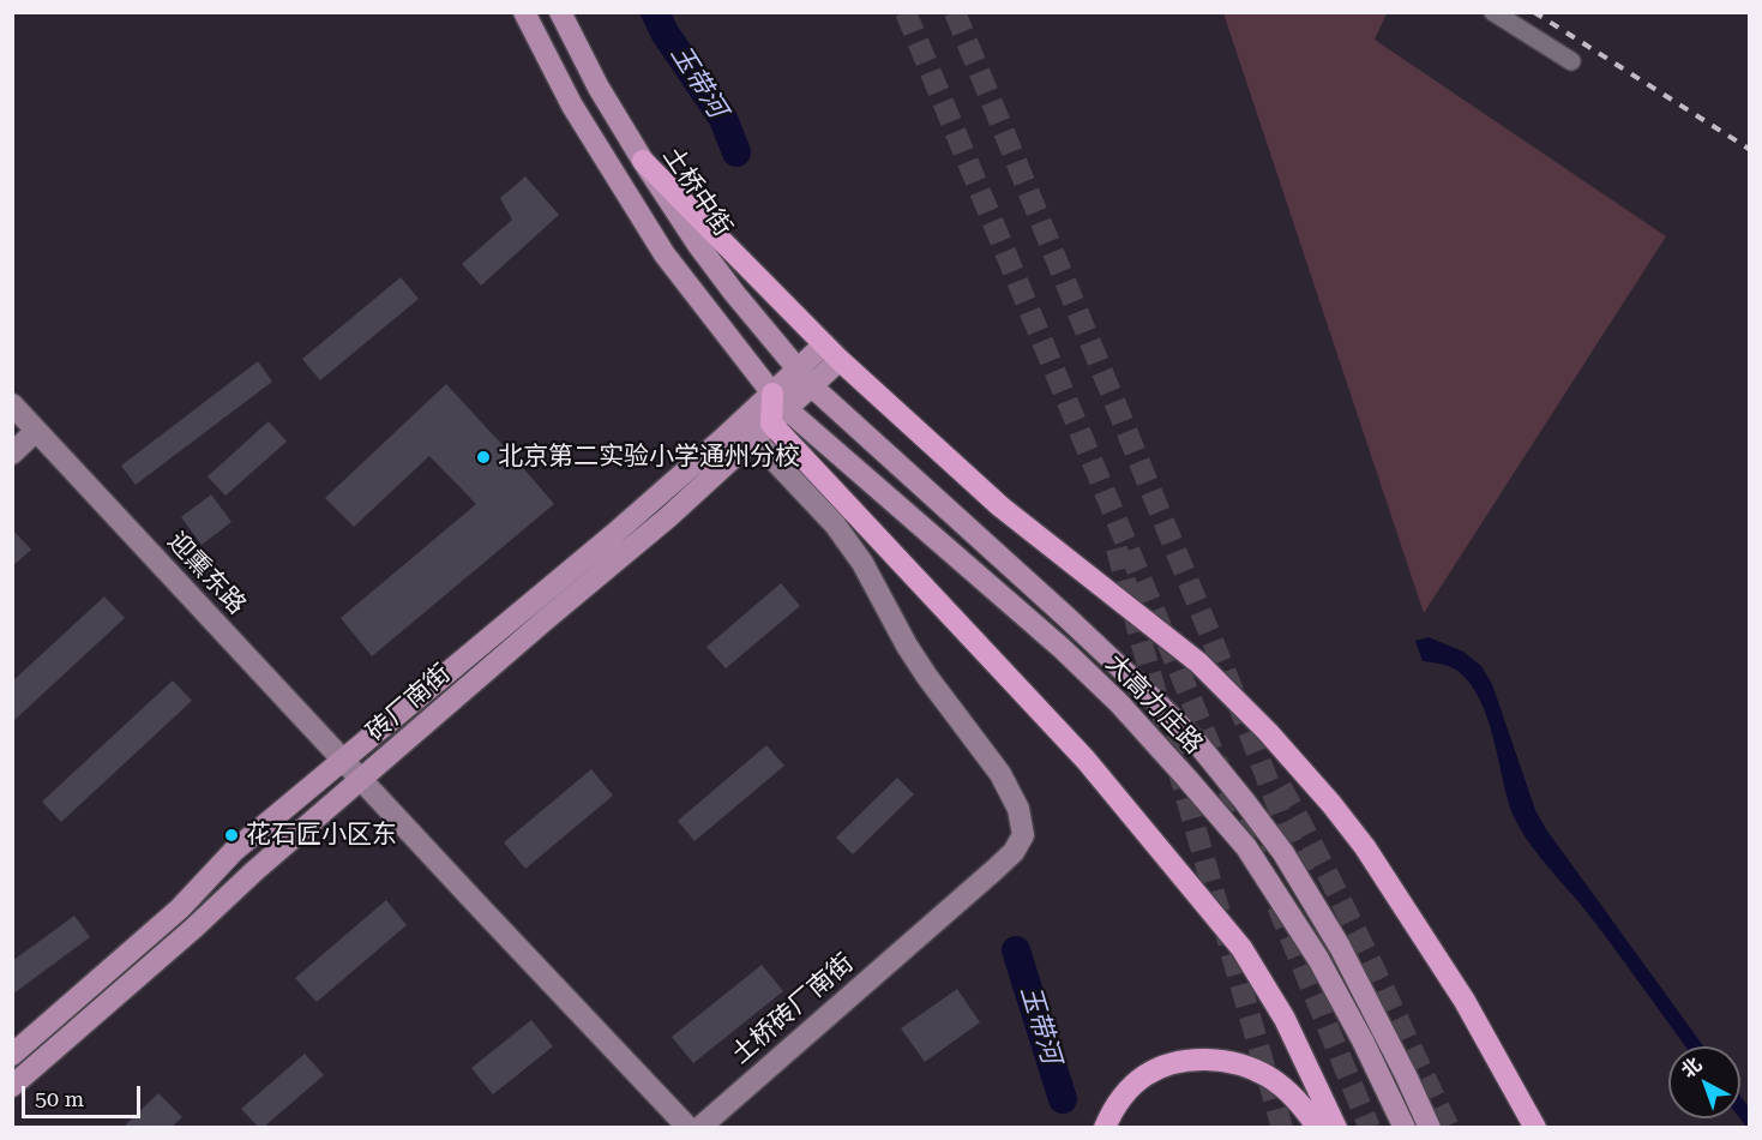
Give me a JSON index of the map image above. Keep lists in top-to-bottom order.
{
  "streets": {
    "main road": ["土桥中街", "砖厂南街", "大高力庄路"],
    "street": ["迎熏东路", "土桥砖厂南街"]
  },
  "crossings": [
    ["土桥中街", "砖厂南街"],
    ["土桥中街", "大高力庄路"],
    ["迎熏东路", "砖厂南街"],
    ["砖厂南街", "大高力庄路"],
    ["砖厂南街", "土桥砖厂南街"]
  ],
  "water": ["玉带河"],
  "places": ["北京第二实验小学通州分校", "花石匠小区东"],
  "scale_bar": "50 m",
  "north": "top left"
}
